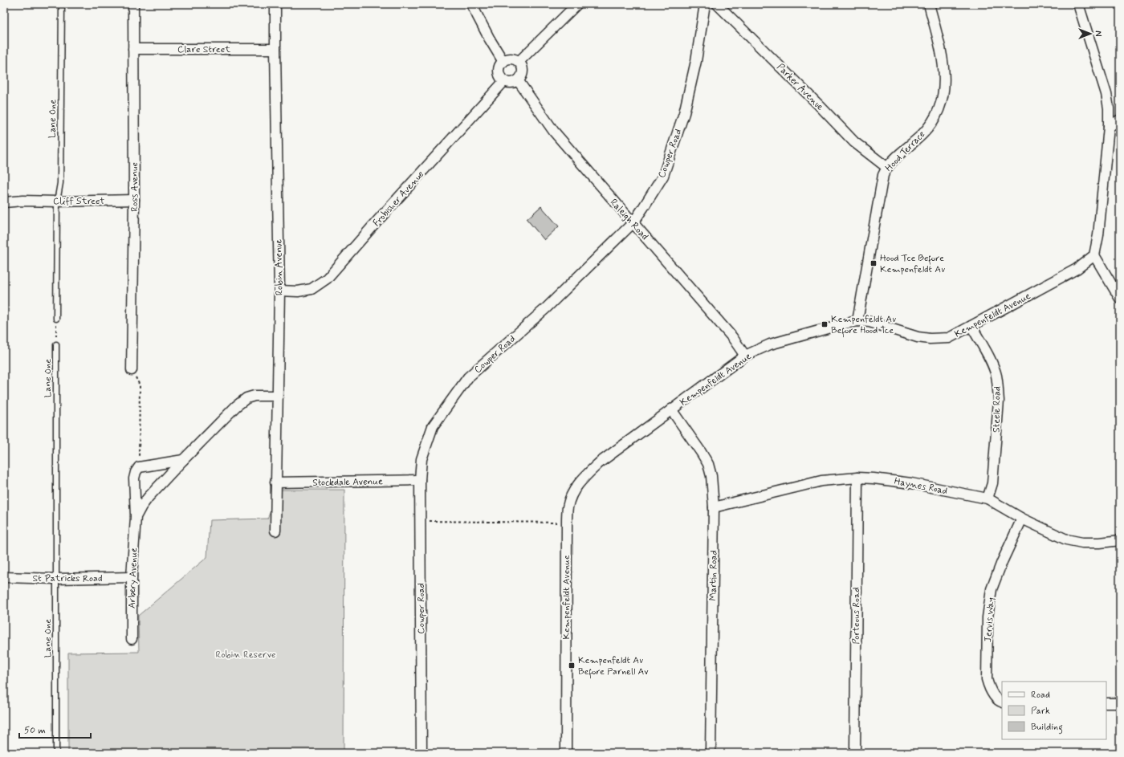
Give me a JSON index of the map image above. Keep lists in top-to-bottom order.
{
  "streets": {
    "street": [
      "Clare Street",
      "Parker Avenue",
      "Hood Terrace",
      "Cowper Road",
      "Ross Avenue",
      "Frobisher Avenue",
      "Cliff Street",
      "Raleigh Road",
      "Robin Avenue",
      "Kempenfeldt Avenue",
      "Steele Road",
      "Stockdale Avenue",
      "Haynes Road",
      "Martin Road",
      "St Patricks Road",
      "Arbery Avenue",
      "Porteous Road",
      "Jervis Way"
    ],
    "lane": ["Lane One"]
  },
  "crossings": [
    ["Clare Street", "Ross Avenue"],
    ["Clare Street", "Robin Avenue"],
    ["Parker Avenue", "Hood Terrace"],
    ["Lane One", "Cliff Street"],
    ["Lane One", "St Patricks Road"],
    ["Hood Terrace", "Kempenfeldt Avenue"],
    ["Cowper Road", "Raleigh Road"],
    ["Cowper Road", "Stockdale Avenue"],
    ["Ross Avenue", "Cliff Street"],
    ["Frobisher Avenue", "Raleigh Road"],
    ["Frobisher Avenue", "Robin Avenue"],
    ["Raleigh Road", "Kempenfeldt Avenue"],
    ["Robin Avenue", "Stockdale Avenue"],
    ["Robin Avenue", "Arbery Avenue"],
    ["Kempenfeldt Avenue", "Steele Road"],
    ["Kempenfeldt Avenue", "Martin Road"],
    ["Steele Road", "Haynes Road"],
    ["Haynes Road", "Martin Road"],
    ["Haynes Road", "Porteous Road"],
    ["Haynes Road", "Jervis Way"],
    ["St Patricks Road", "Arbery Avenue"]
  ],
  "parks": ["Robin Reserve"],
  "places": {
    "transit": ["Hood Tce Before Kempenfeldt Av", "Kempenfeldt Av Before Hood Tce", "Kempenfeldt Av Before Parnell Av"]
  },
  "legend": ["Road", "Park", "Building"],
  "scale_bar": "50 m",
  "north": "right"
}
